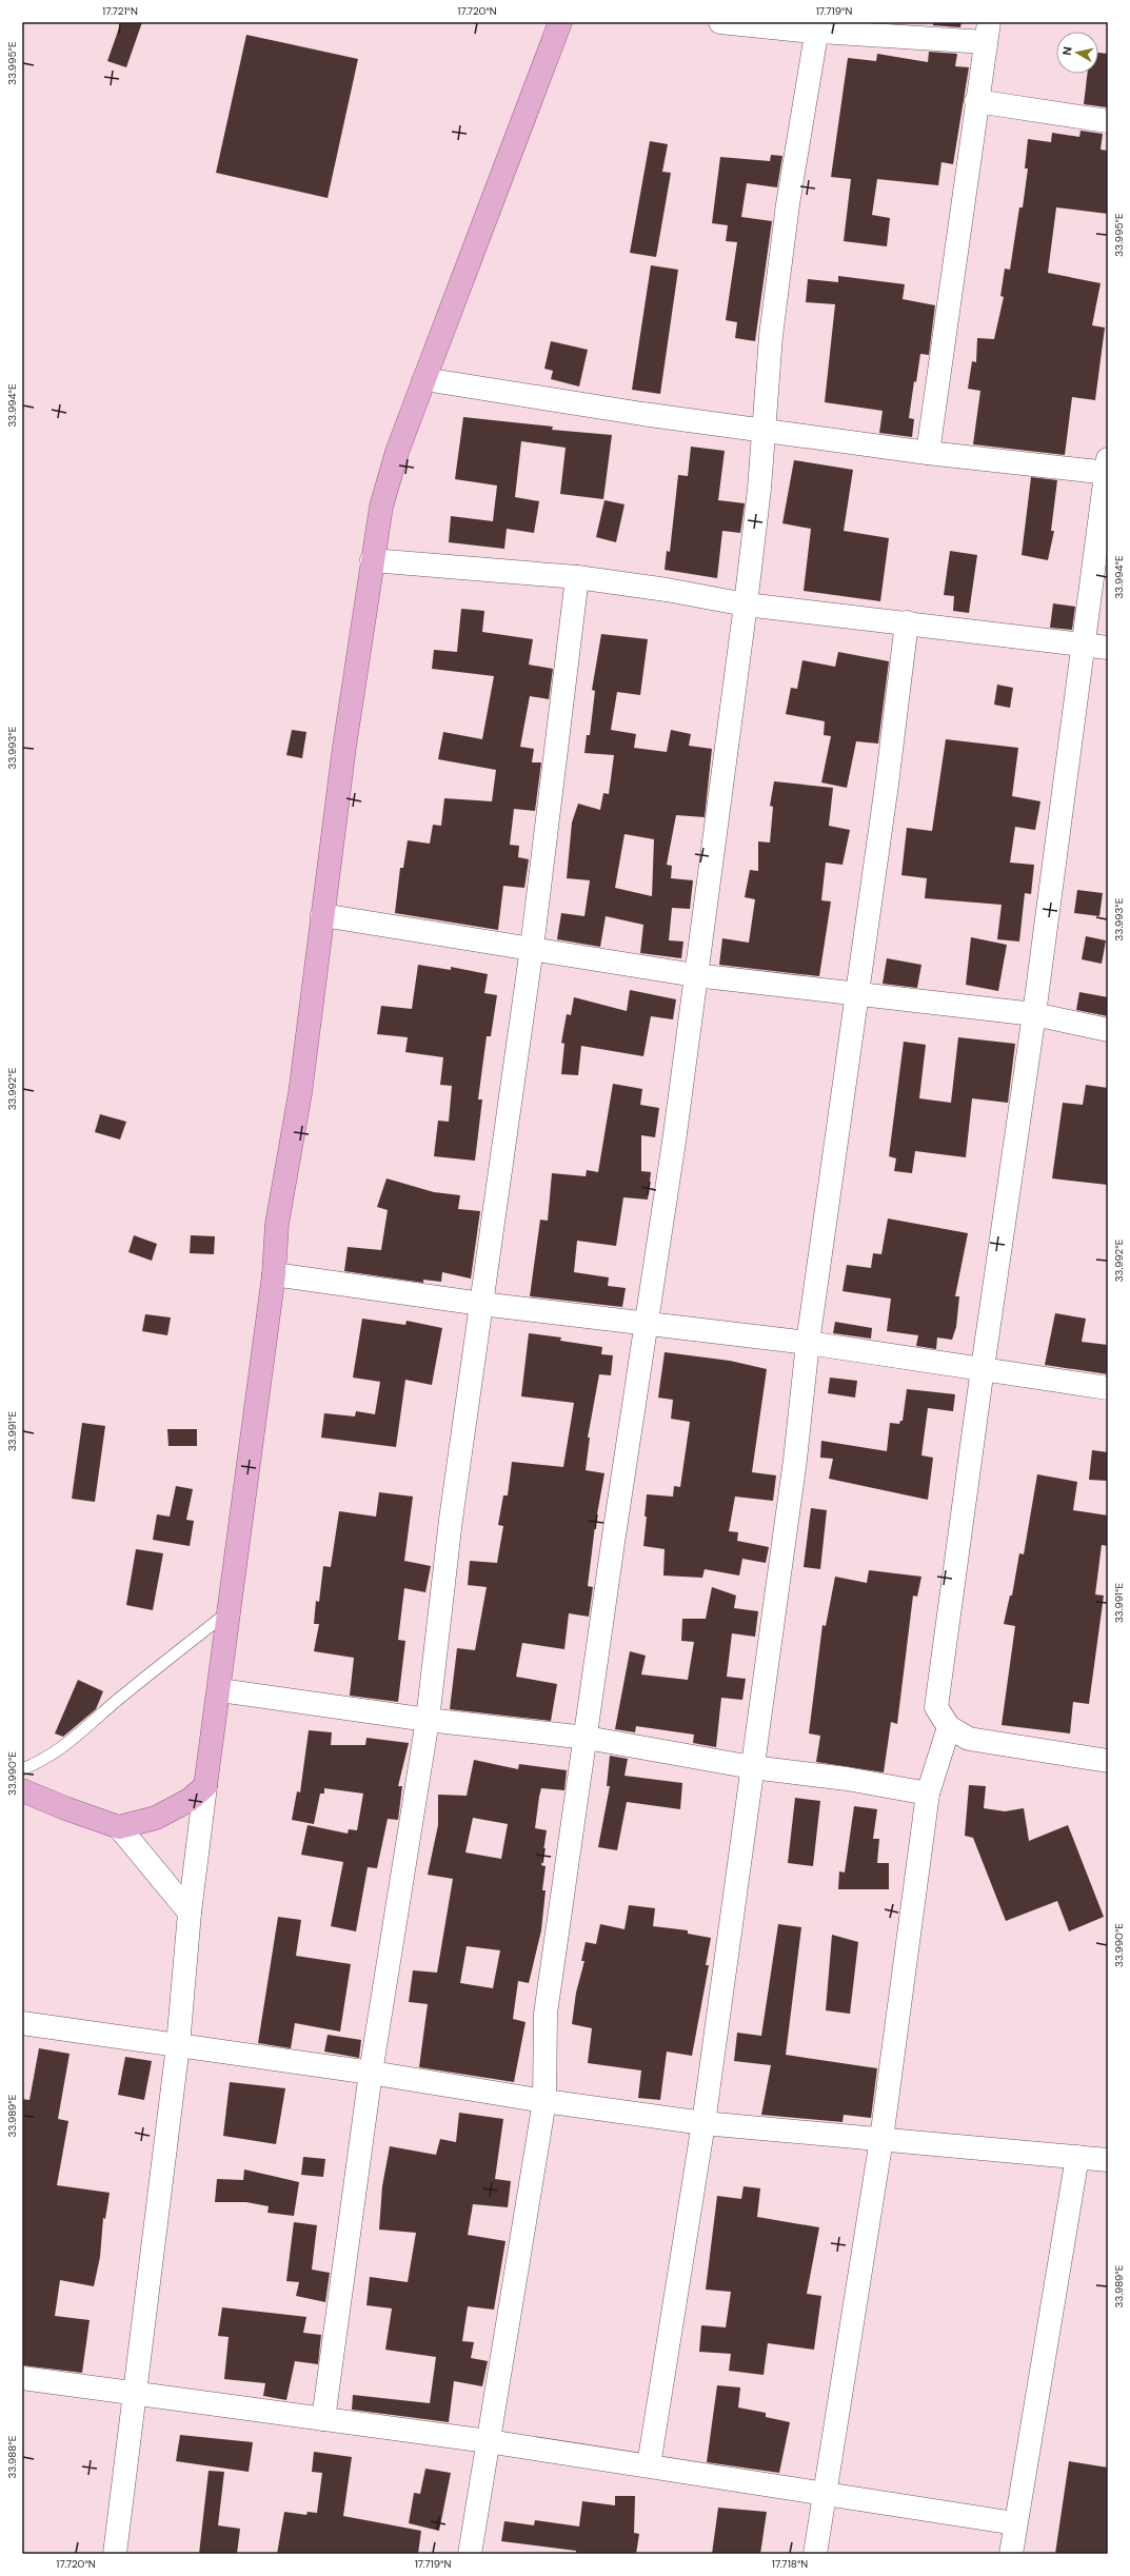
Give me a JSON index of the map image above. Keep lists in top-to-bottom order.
{
  "north": "left",
  "coordinates": [
    "17.721°N",
    "17.720°N",
    "17.719°N",
    "33.995°E",
    "33.994°E",
    "33.993°E",
    "33.992°E",
    "33.991°E",
    "33.990°E",
    "33.989°E",
    "33.988°E",
    "17.718°N"
  ]
}
